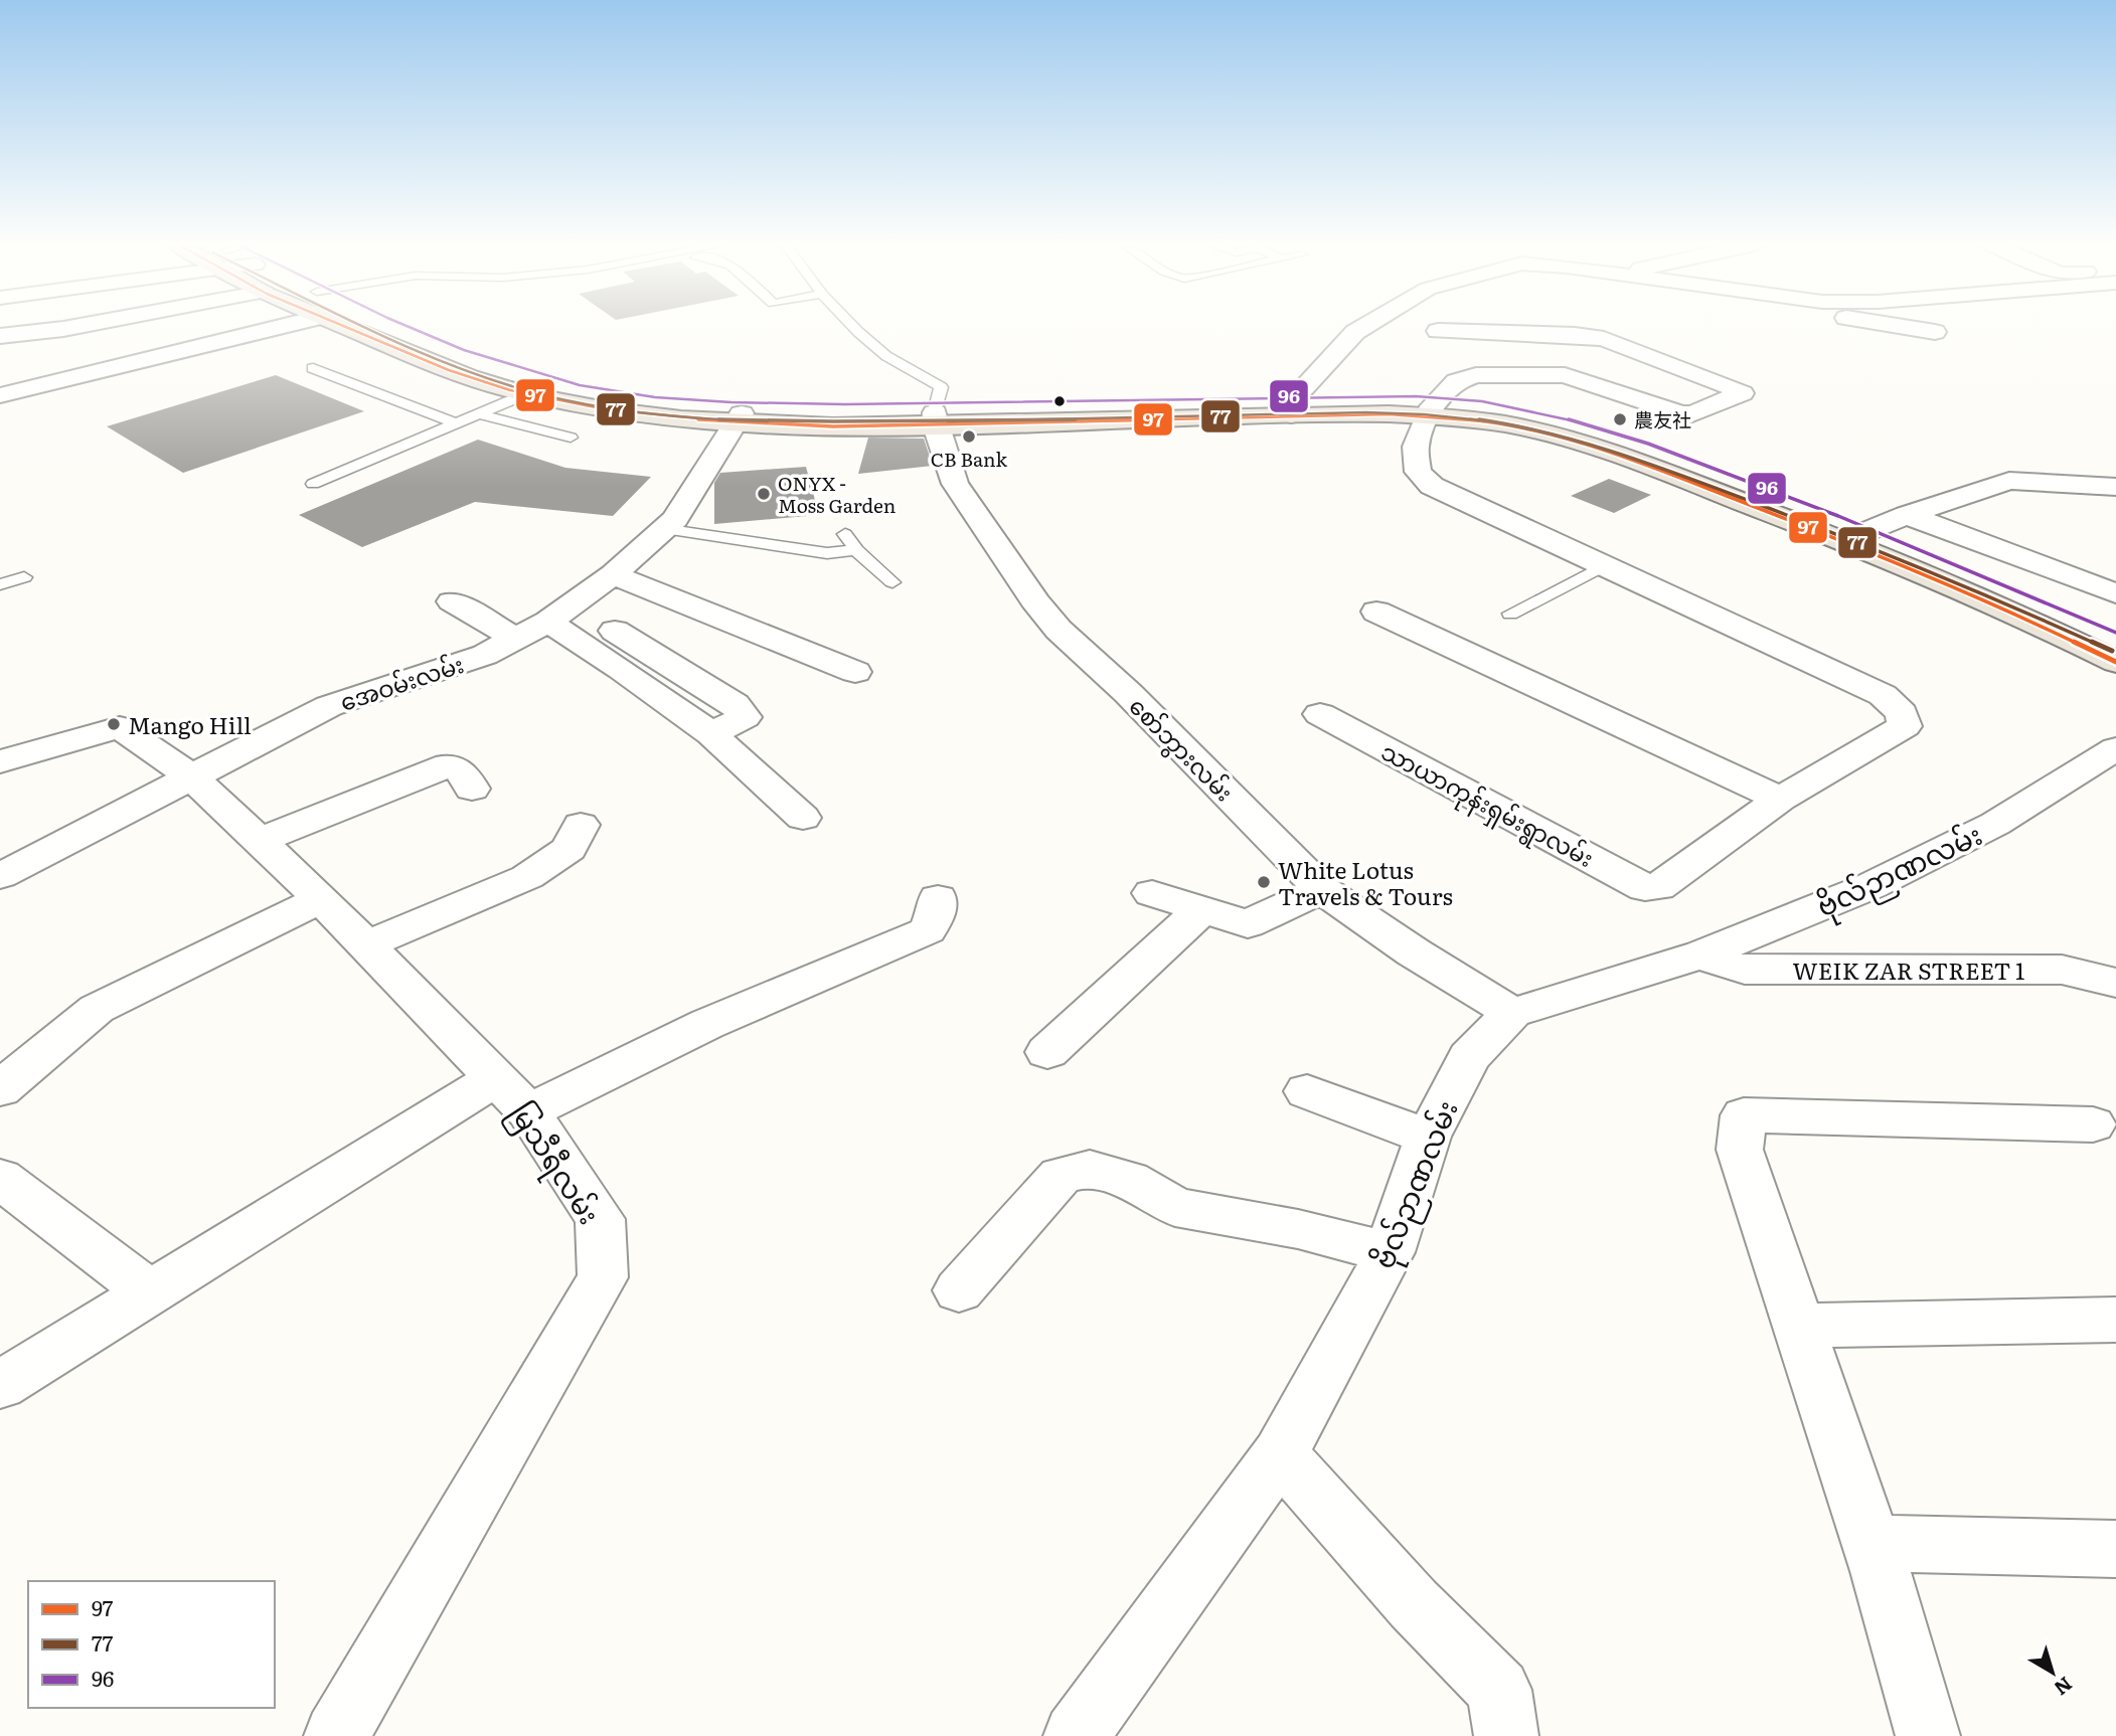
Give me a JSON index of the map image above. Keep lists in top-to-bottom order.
{
  "streets": {
    "street": [
      "အေဝမ်းလမ်း",
      "စော်ဘွားလမ်း",
      "သာယာကုန်းရှမ်းရွာလမ်း",
      "ဗိုလ်ဉာဏလမ်း",
      "WEIK ZAR STREET 1",
      "မြသီရီလမ်း"
    ]
  },
  "crossings": [
    ["အေဝမ်းလမ်း", "မြသီရီလမ်း"],
    ["စော်ဘွားလမ်း", "ဗိုလ်ဉာဏလမ်း"],
    ["ဗိုလ်ဉာဏလမ်း", "WEIK ZAR STREET 1"]
  ],
  "places": [
    "農友社",
    "CB Bank",
    "ONYX - Moss Garden",
    "Mango Hill",
    "White Lotus Travels & Tours"
  ],
  "lines": ["transit line 97", "transit line 77", "transit line 96"],
  "legend": ["97", "77", "96"],
  "north": "bottom right"
}
